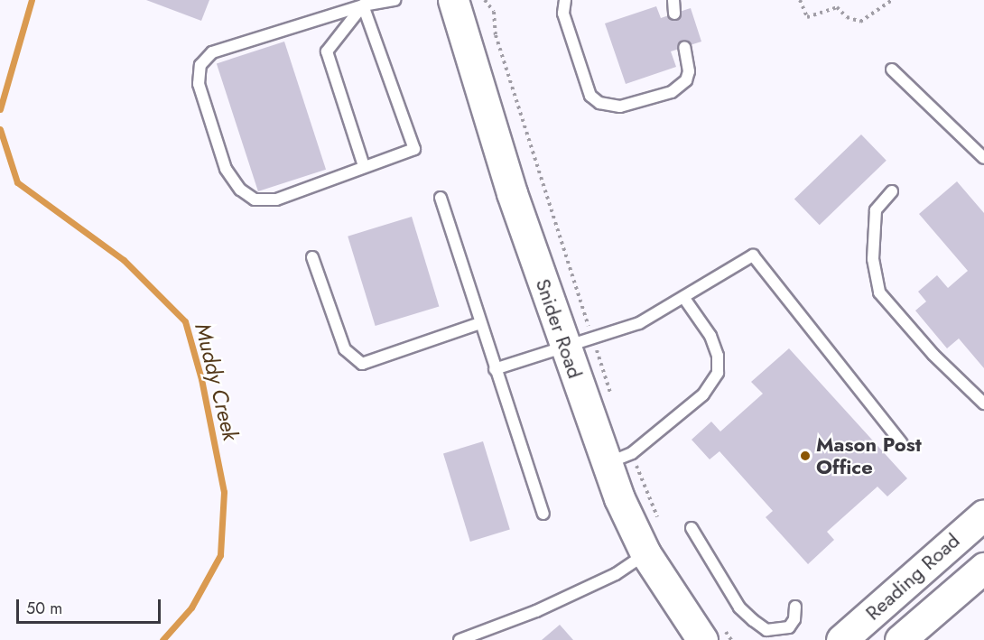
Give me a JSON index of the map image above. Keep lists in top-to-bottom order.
{
  "streets": {
    "street": ["Snider Road", "Reading Road"]
  },
  "water": ["Muddy Creek"],
  "places": ["Mason Post Office"],
  "scale_bar": "50 m"
}
